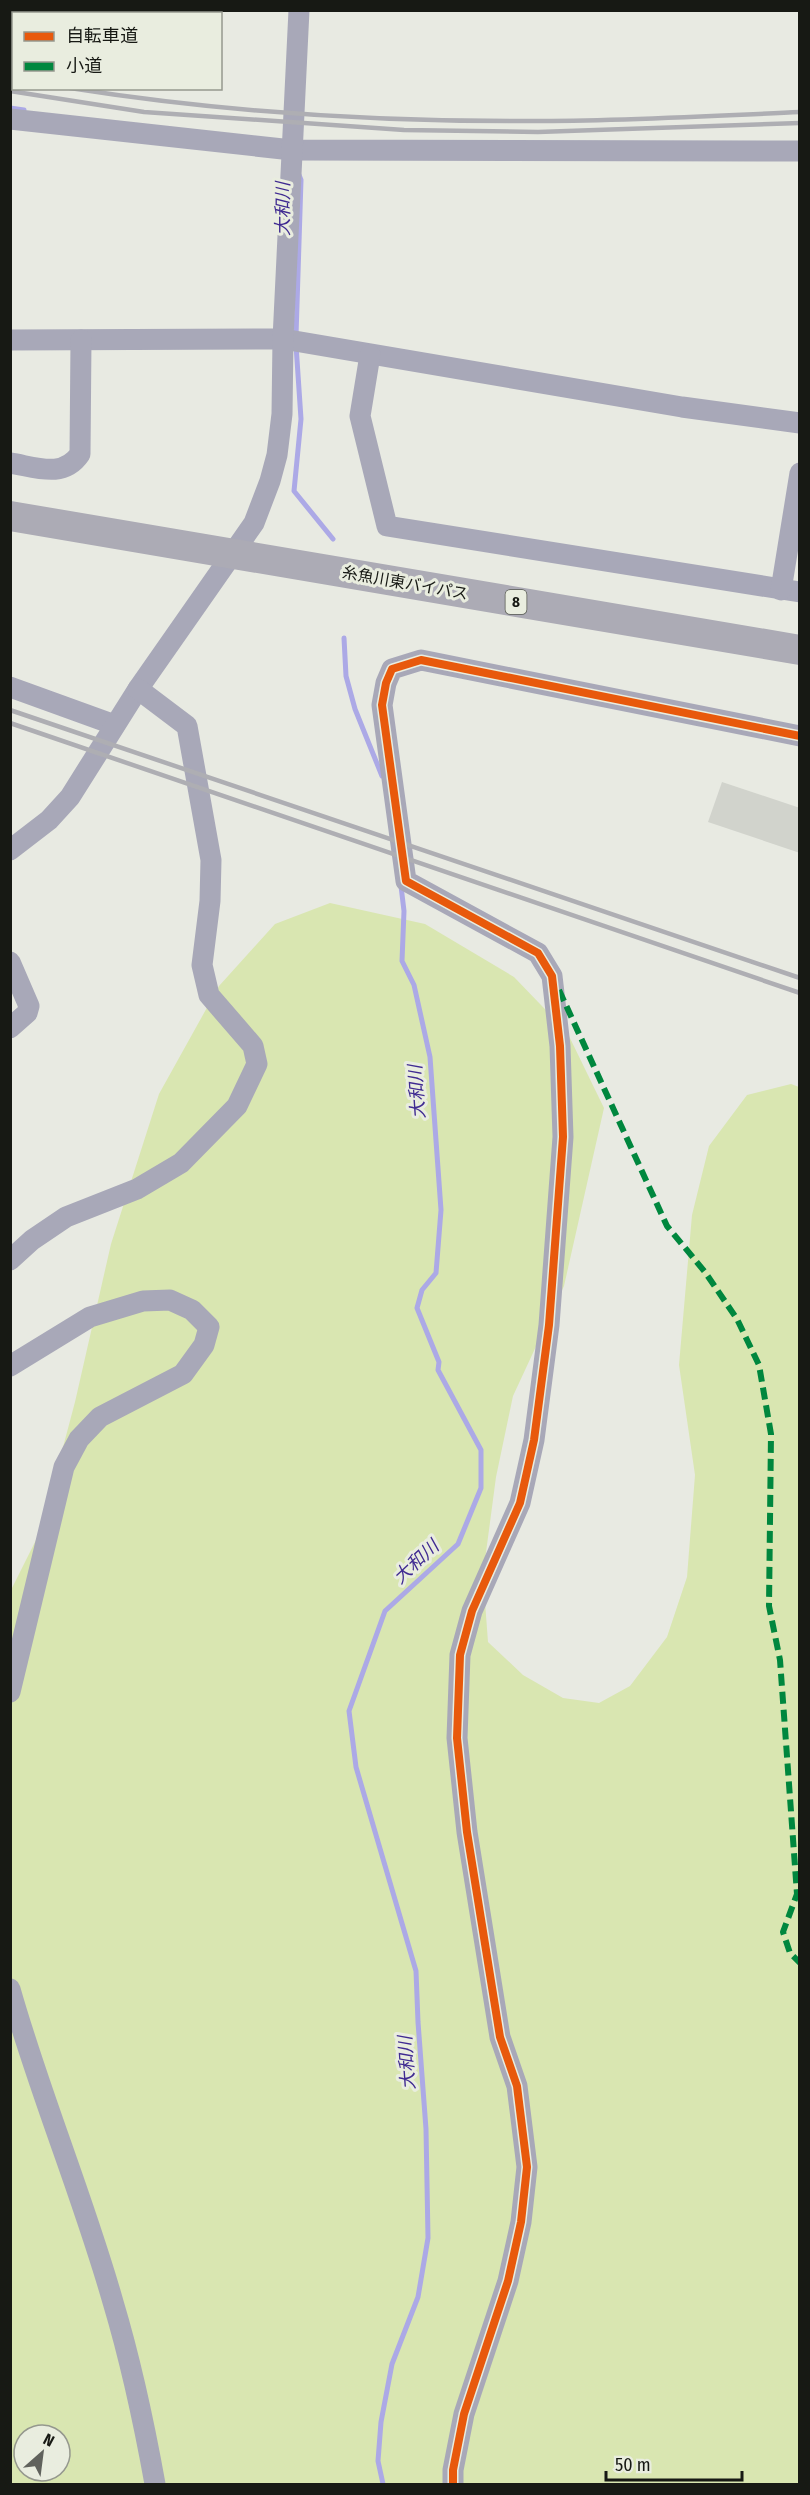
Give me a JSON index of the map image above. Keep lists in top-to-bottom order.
{
  "streets": {
    "highway": ["糸魚川東バイパス", "8"]
  },
  "water": ["大和川"],
  "legend": ["自転車道", "小道"],
  "scale_bar": "50 m",
  "north": "top right"
}
